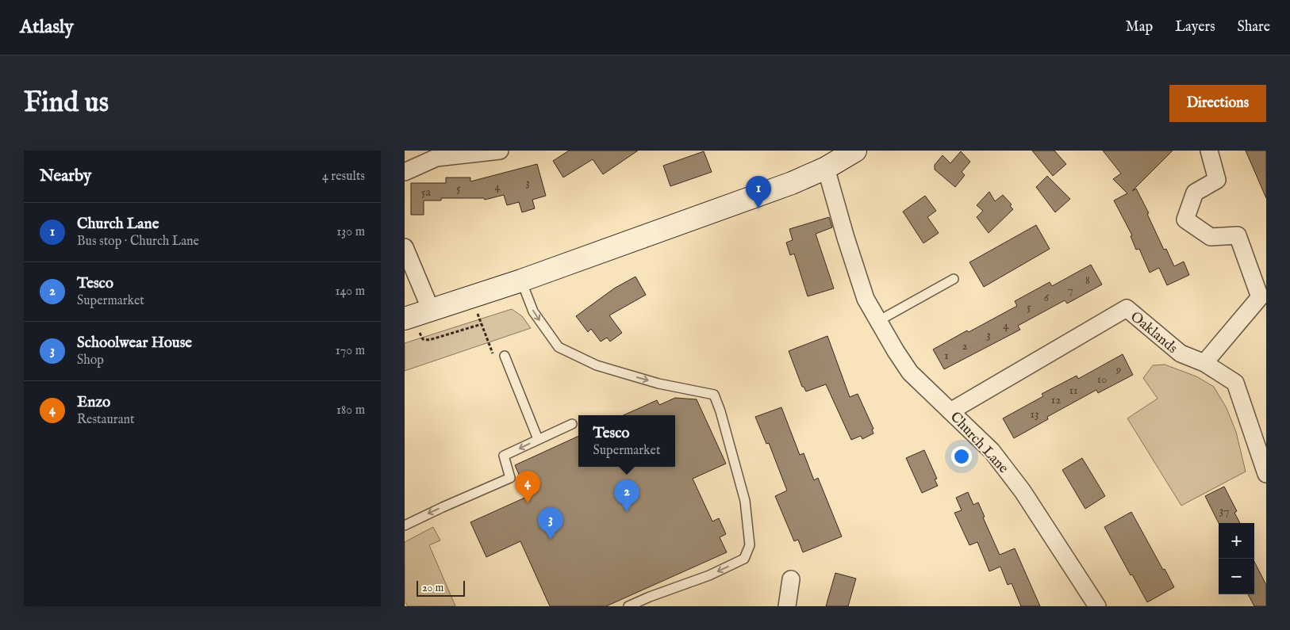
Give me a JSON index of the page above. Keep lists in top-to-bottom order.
{
  "streets": {
    "street": ["Oaklands", "Church Lane"]
  },
  "crossings": [
    ["Oaklands", "Church Lane"]
  ],
  "house_numbers": [
    "3",
    "4",
    "5",
    "5a",
    "8",
    "7",
    "6",
    "5",
    "4",
    "3",
    "2",
    "1",
    "9",
    "10",
    "11",
    "12",
    "13",
    "37"
  ],
  "scale_bar": "20 m",
  "page": {
    "header": "Atlasly",
    "nav": ["Map", "Layers", "Share"],
    "buttons": "Directions",
    "title": "Find us",
    "heading": ["Nearby", "4 results"],
    "pins": [
      "1",
      "4",
      "2",
      "3"
    ],
    "list": [
      {
        "mark": "1",
        "name": "Church Lane",
        "note": "Bus stop · Church Lane",
        "value": "130 m"
      },
      {
        "mark": "2",
        "name": "Tesco",
        "note": "Supermarket",
        "value": "140 m"
      },
      {
        "mark": "3",
        "name": "Schoolwear House",
        "note": "Shop",
        "value": "170 m"
      },
      {
        "mark": "4",
        "name": "Enzo",
        "note": "Restaurant",
        "value": "180 m"
      }
    ],
    "popup": ["Tesco", "Supermarket"],
    "map_buttons": ["+", "−"],
    "scale": "20 m"
  }
}
